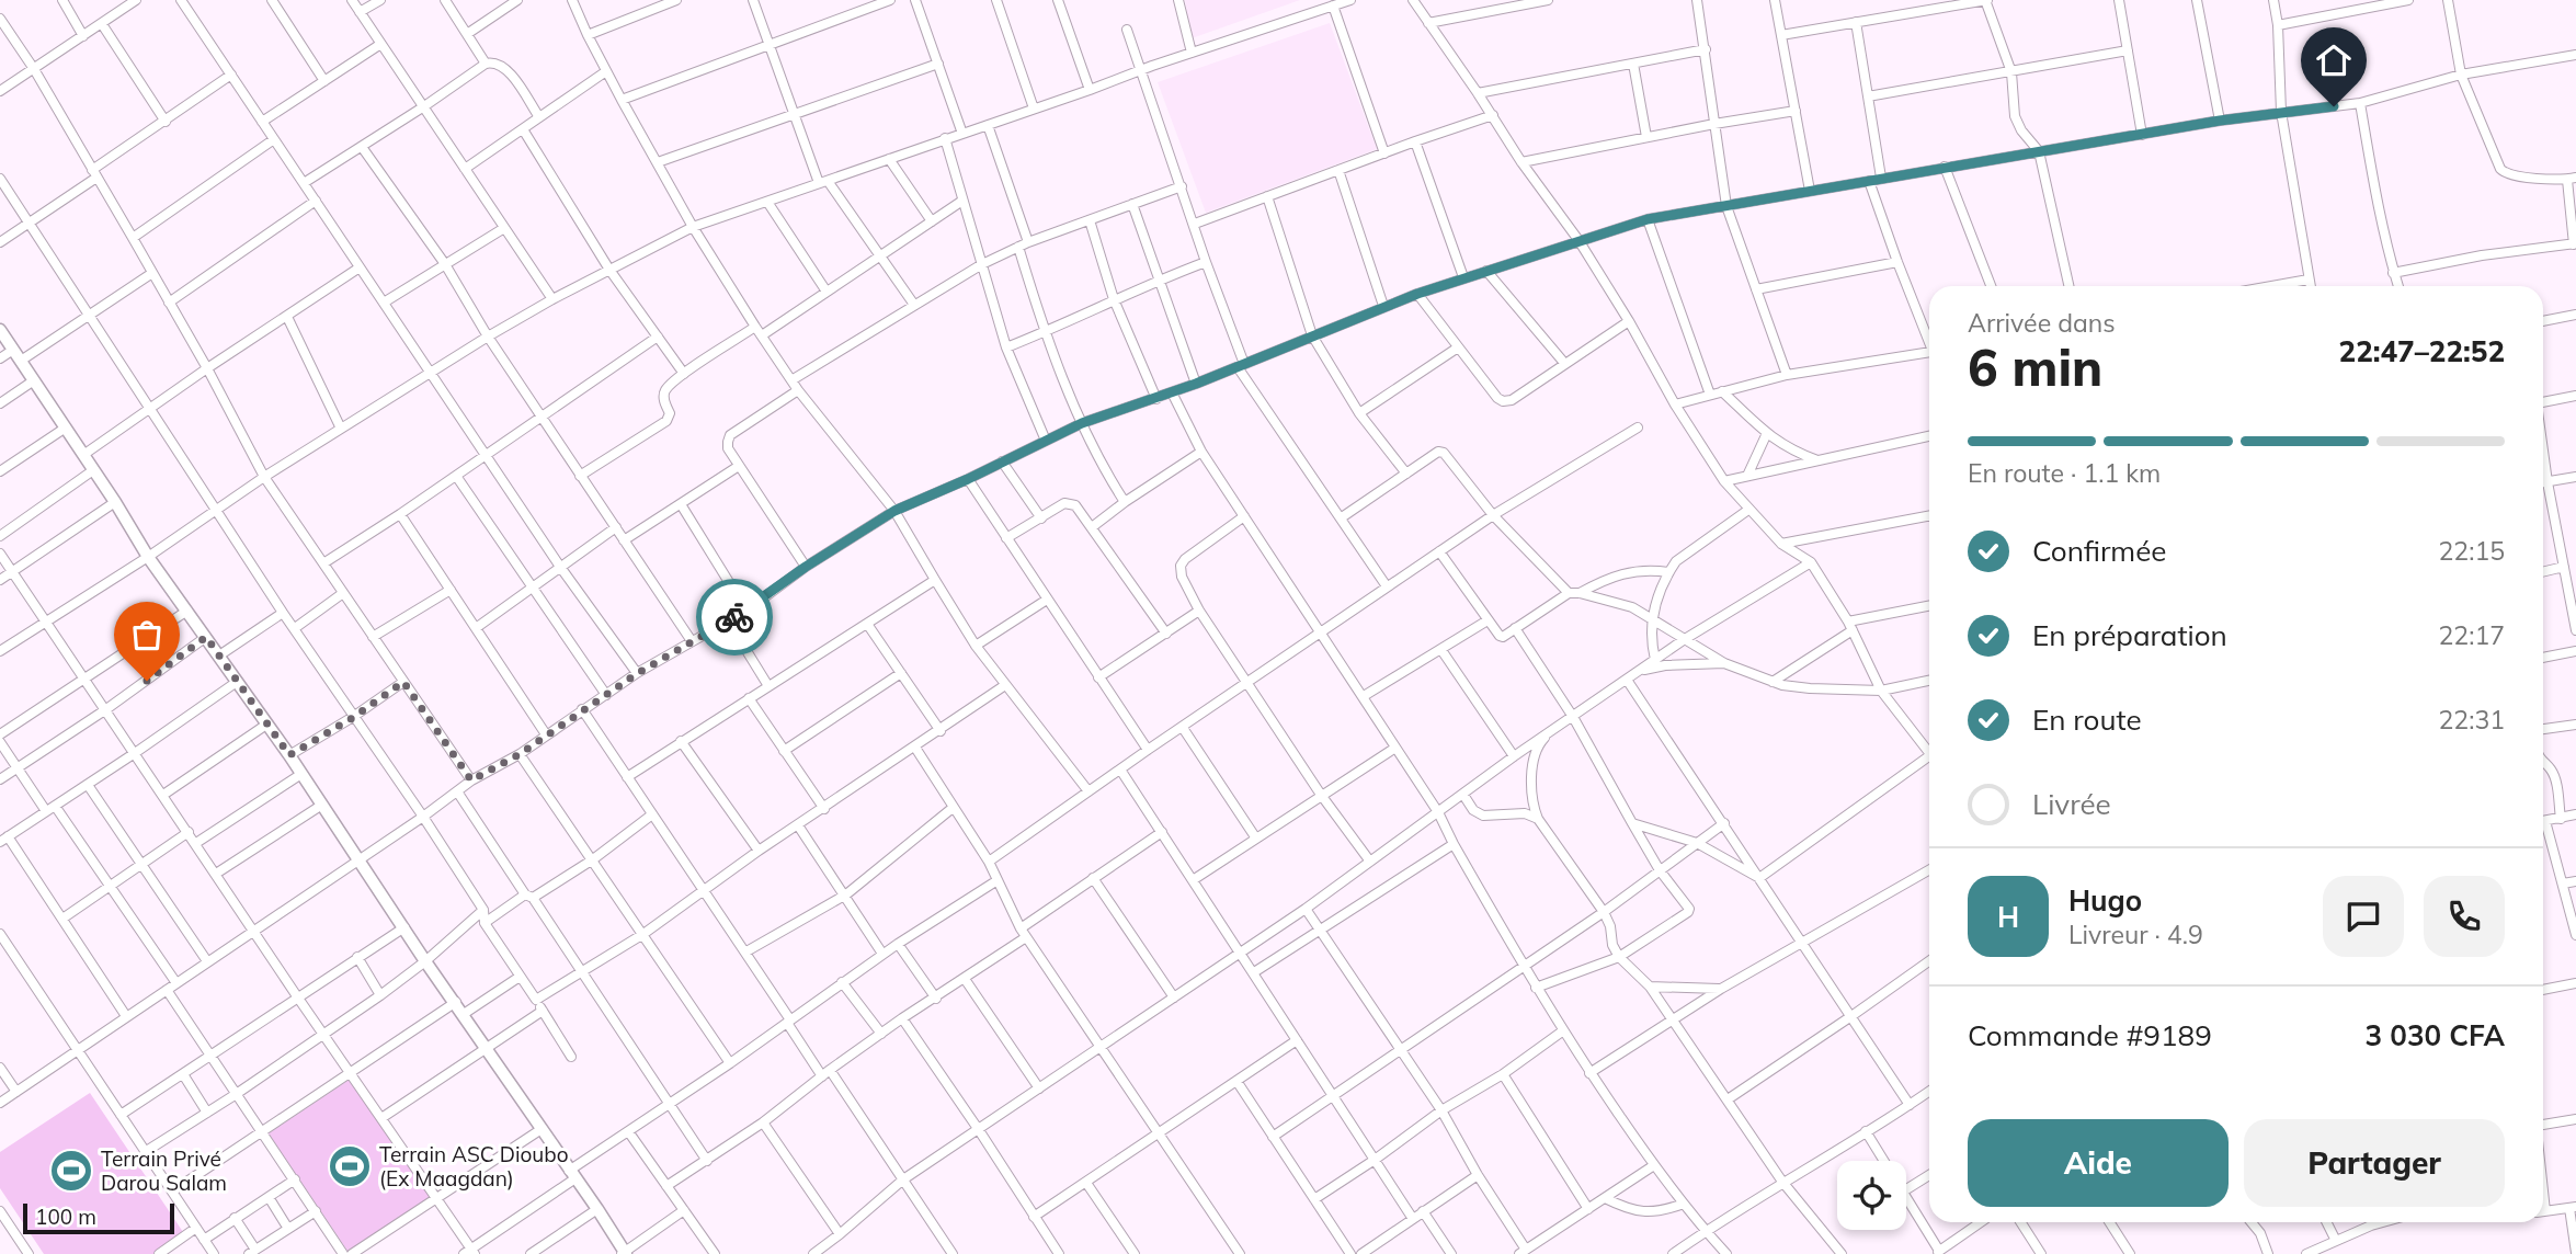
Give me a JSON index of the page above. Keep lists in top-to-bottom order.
{
  "places": {
    "sports": ["Terrain ASC Dioubo (Ex Maagdan)", "Terrain Privé Darou Salam"]
  },
  "scale_bar": "100 m",
  "page": {
    "heading": ["6 min", "Arrivée dans", "22:47–22:52"],
    "panel": [
      "Hugo",
      "Livreur · 4.9",
      "Commande #9189",
      "3 030 CFA"
    ],
    "bar": "En route · 1.1 km",
    "list": [
      ["Confirmée", "22:15"],
      ["En préparation", "22:17"],
      ["En route", "22:31"],
      "Livrée"
    ],
    "round": "H",
    "buttons": ["Aide", "Partager"],
    "scale": "100 m"
  }
}
